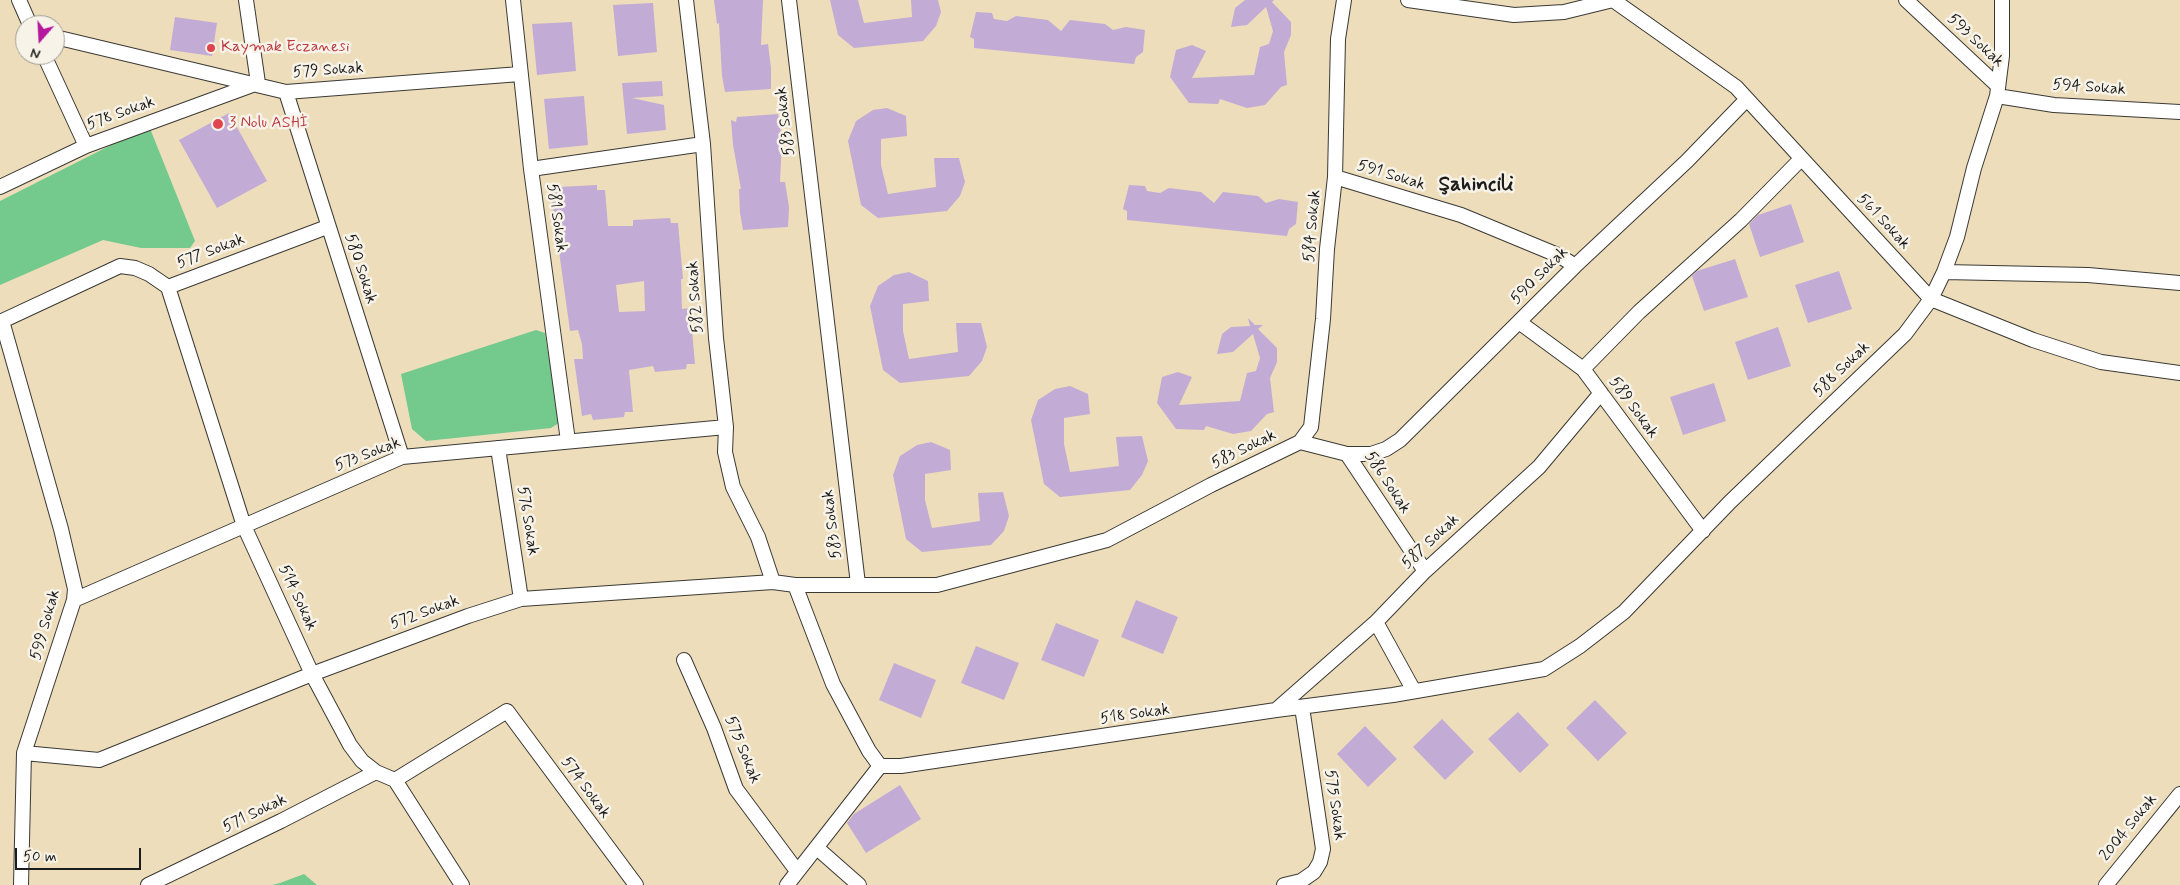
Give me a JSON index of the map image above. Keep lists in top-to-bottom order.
{
  "streets": {
    "street": [
      "593 Sokak",
      "579 Sokak",
      "594 Sokak",
      "578 Sokak",
      "583 Sokak",
      "591 Sokak",
      "581 Sokak",
      "561 Sokak",
      "584 Sokak",
      "577 Sokak",
      "580 Sokak",
      "590 Sokak",
      "582 Sokak",
      "588 Sokak",
      "589 Sokak",
      "573 Sokak",
      "586 Sokak",
      "576 Sokak",
      "587 Sokak",
      "514 Sokak",
      "572 Sokak",
      "599 Sokak",
      "518 Sokak",
      "575 Sokak",
      "574 Sokak",
      "571 Sokak",
      "2004 Sokak"
    ]
  },
  "crossings": [
    ["593 Sokak", "594 Sokak"],
    ["593 Sokak", "588 Sokak"],
    ["579 Sokak", "578 Sokak"],
    ["579 Sokak", "581 Sokak"],
    ["579 Sokak", "580 Sokak"],
    ["594 Sokak", "588 Sokak"],
    ["583 Sokak", "584 Sokak"],
    ["583 Sokak", "586 Sokak"],
    ["583 Sokak", "572 Sokak"],
    ["591 Sokak", "584 Sokak"],
    ["591 Sokak", "590 Sokak"],
    ["581 Sokak", "573 Sokak"],
    ["561 Sokak", "590 Sokak"],
    ["561 Sokak", "588 Sokak"],
    ["584 Sokak", "586 Sokak"],
    ["577 Sokak", "580 Sokak"],
    ["577 Sokak", "514 Sokak"],
    ["577 Sokak", "599 Sokak"],
    ["580 Sokak", "573 Sokak"],
    ["590 Sokak", "589 Sokak"],
    ["590 Sokak", "586 Sokak"],
    ["582 Sokak", "573 Sokak"],
    ["582 Sokak", "572 Sokak"],
    ["588 Sokak", "589 Sokak"],
    ["588 Sokak", "518 Sokak"],
    ["589 Sokak", "587 Sokak"],
    ["573 Sokak", "576 Sokak"],
    ["573 Sokak", "514 Sokak"],
    ["573 Sokak", "599 Sokak"],
    ["586 Sokak", "587 Sokak"],
    ["576 Sokak", "572 Sokak"],
    ["587 Sokak", "518 Sokak"],
    ["514 Sokak", "572 Sokak"],
    ["514 Sokak", "574 Sokak"],
    ["514 Sokak", "571 Sokak"],
    ["572 Sokak", "599 Sokak"],
    ["518 Sokak", "575 Sokak"]
  ],
  "districts": ["Şahincili"],
  "places": ["Kaymak Eczanesi", "3 Nolu ASHİ"],
  "scale_bar": "50 m",
  "north": "bottom"
}
